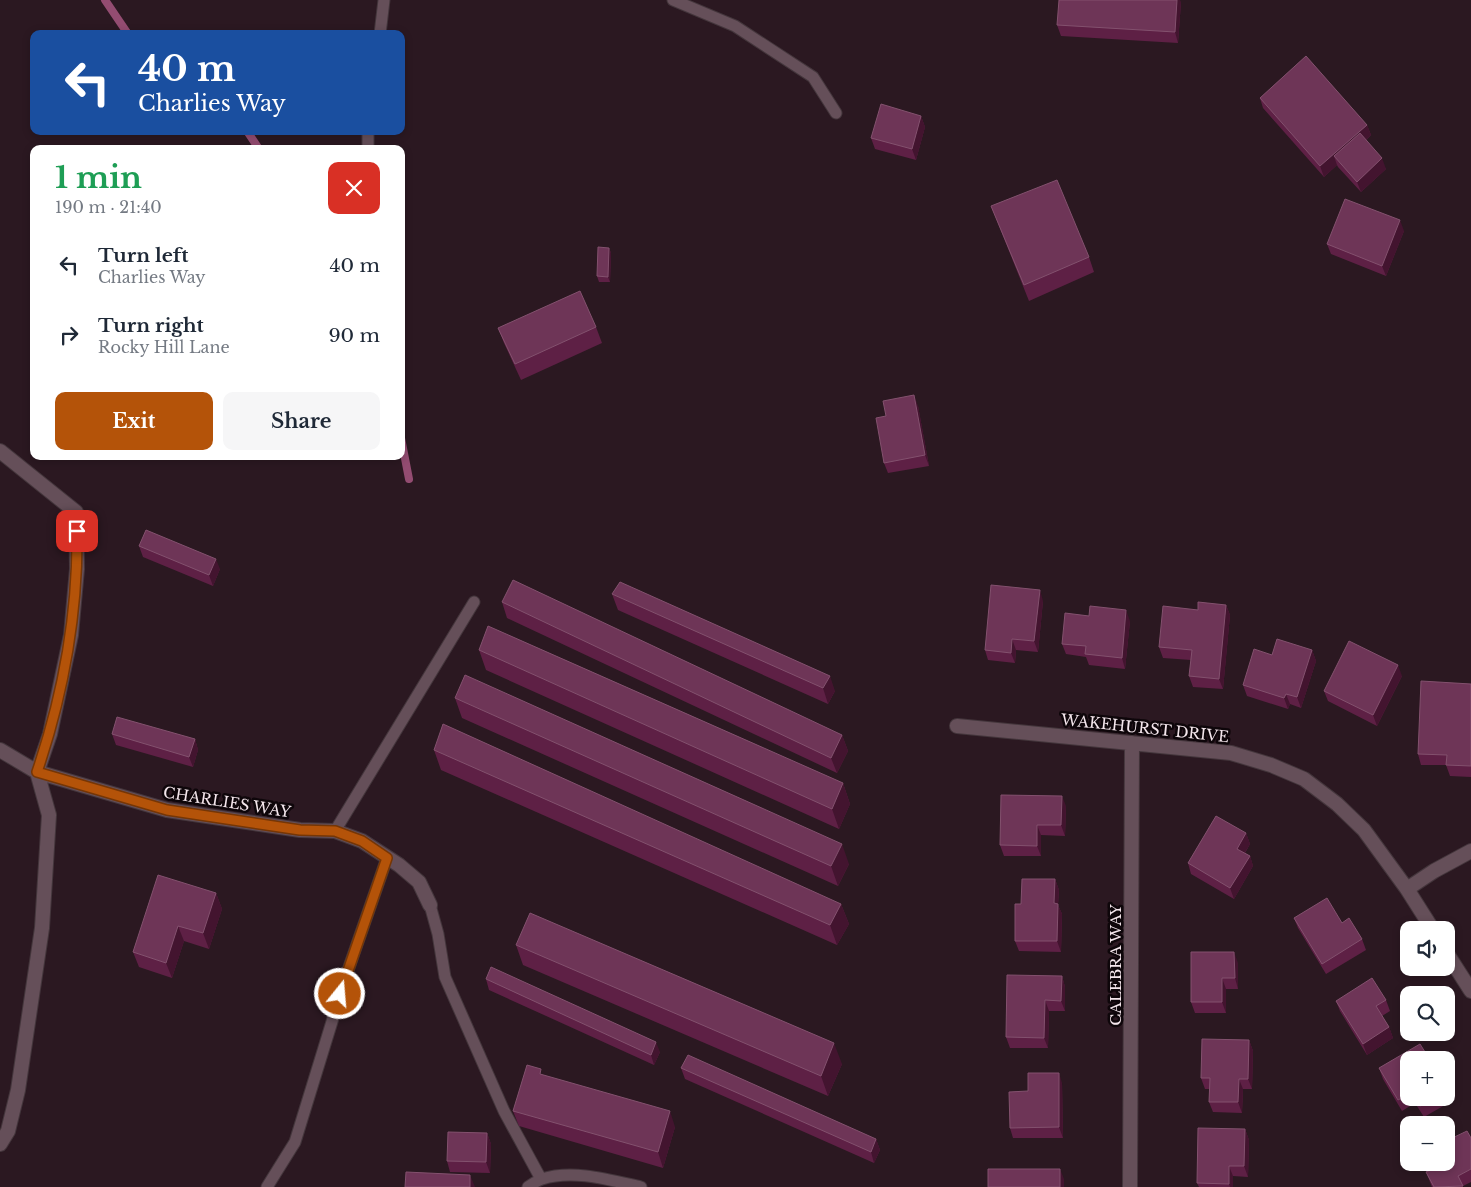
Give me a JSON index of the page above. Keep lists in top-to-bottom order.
{
  "streets": {
    "street": ["WAKEHURST DRIVE", "CHARLIES WAY", "CALEBRA WAY"]
  },
  "crossings": [
    ["WAKEHURST DRIVE", "CALEBRA WAY"]
  ],
  "page": {
    "turn": ["40 m", "Charlies Way"],
    "heading": ["1 min", "190 m · 21:40"],
    "list": [
      {
        "name": "Turn left",
        "note": "Charlies Way",
        "value": "40 m"
      },
      {
        "name": "Turn right",
        "note": "Rocky Hill Lane",
        "value": "90 m"
      }
    ],
    "buttons": ["Exit", "Share"],
    "map_buttons": ["+", "−"]
  }
}
